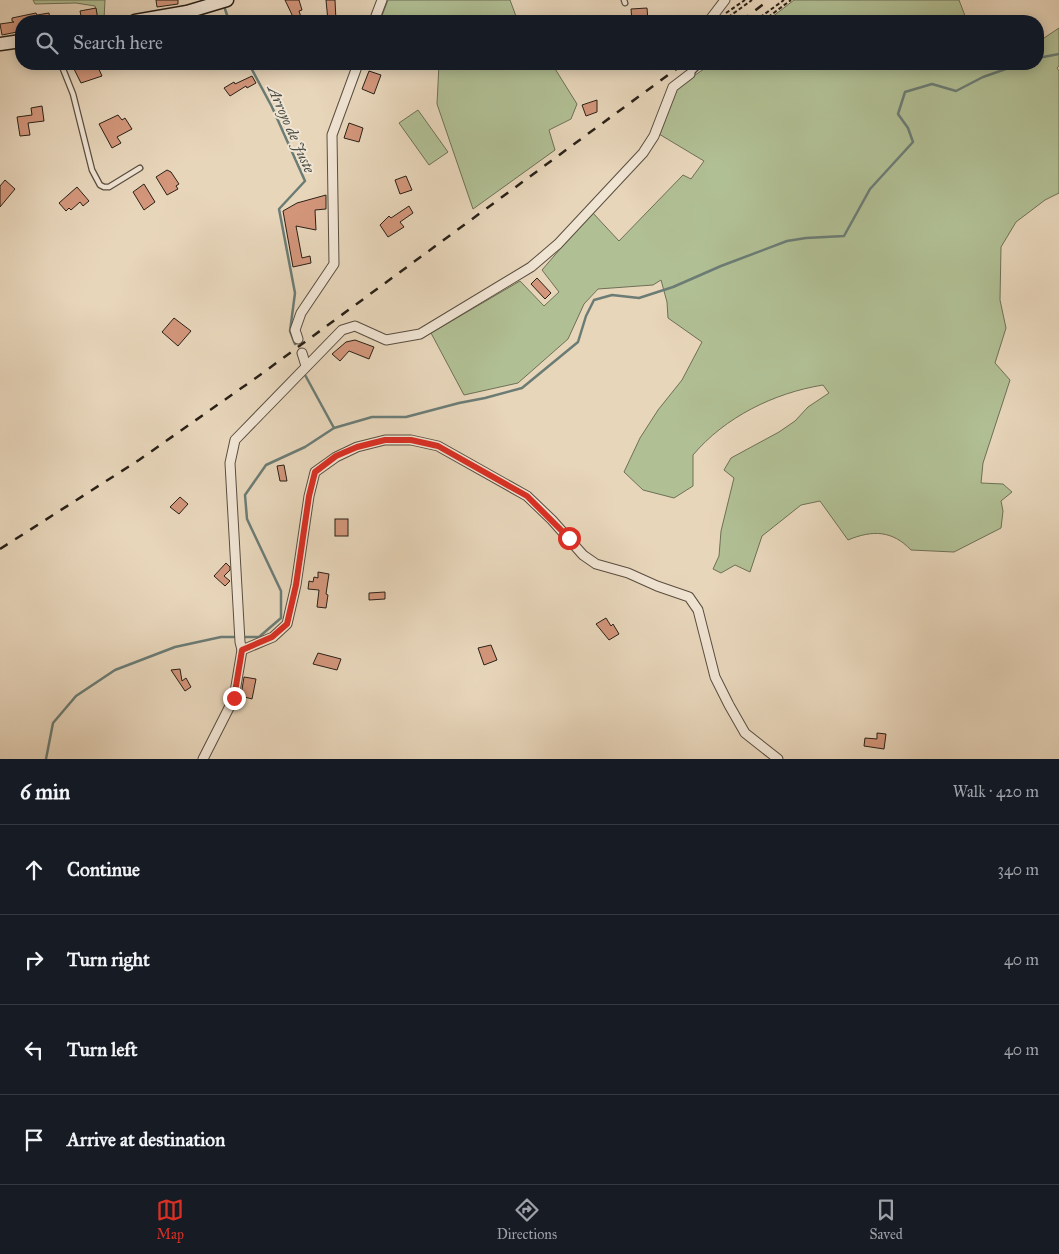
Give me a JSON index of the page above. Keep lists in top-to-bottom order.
{
  "water": ["Arroyo de Juste"],
  "page": {
    "search": "Search here",
    "heading": ["6 min", "Walk · 420 m"],
    "list": [
      ["Continue", "340 m"],
      ["Turn right", "40 m"],
      ["Turn left", "40 m"],
      "Arrive at destination"
    ],
    "nav": ["Map", "Directions", "Saved"]
  }
}
